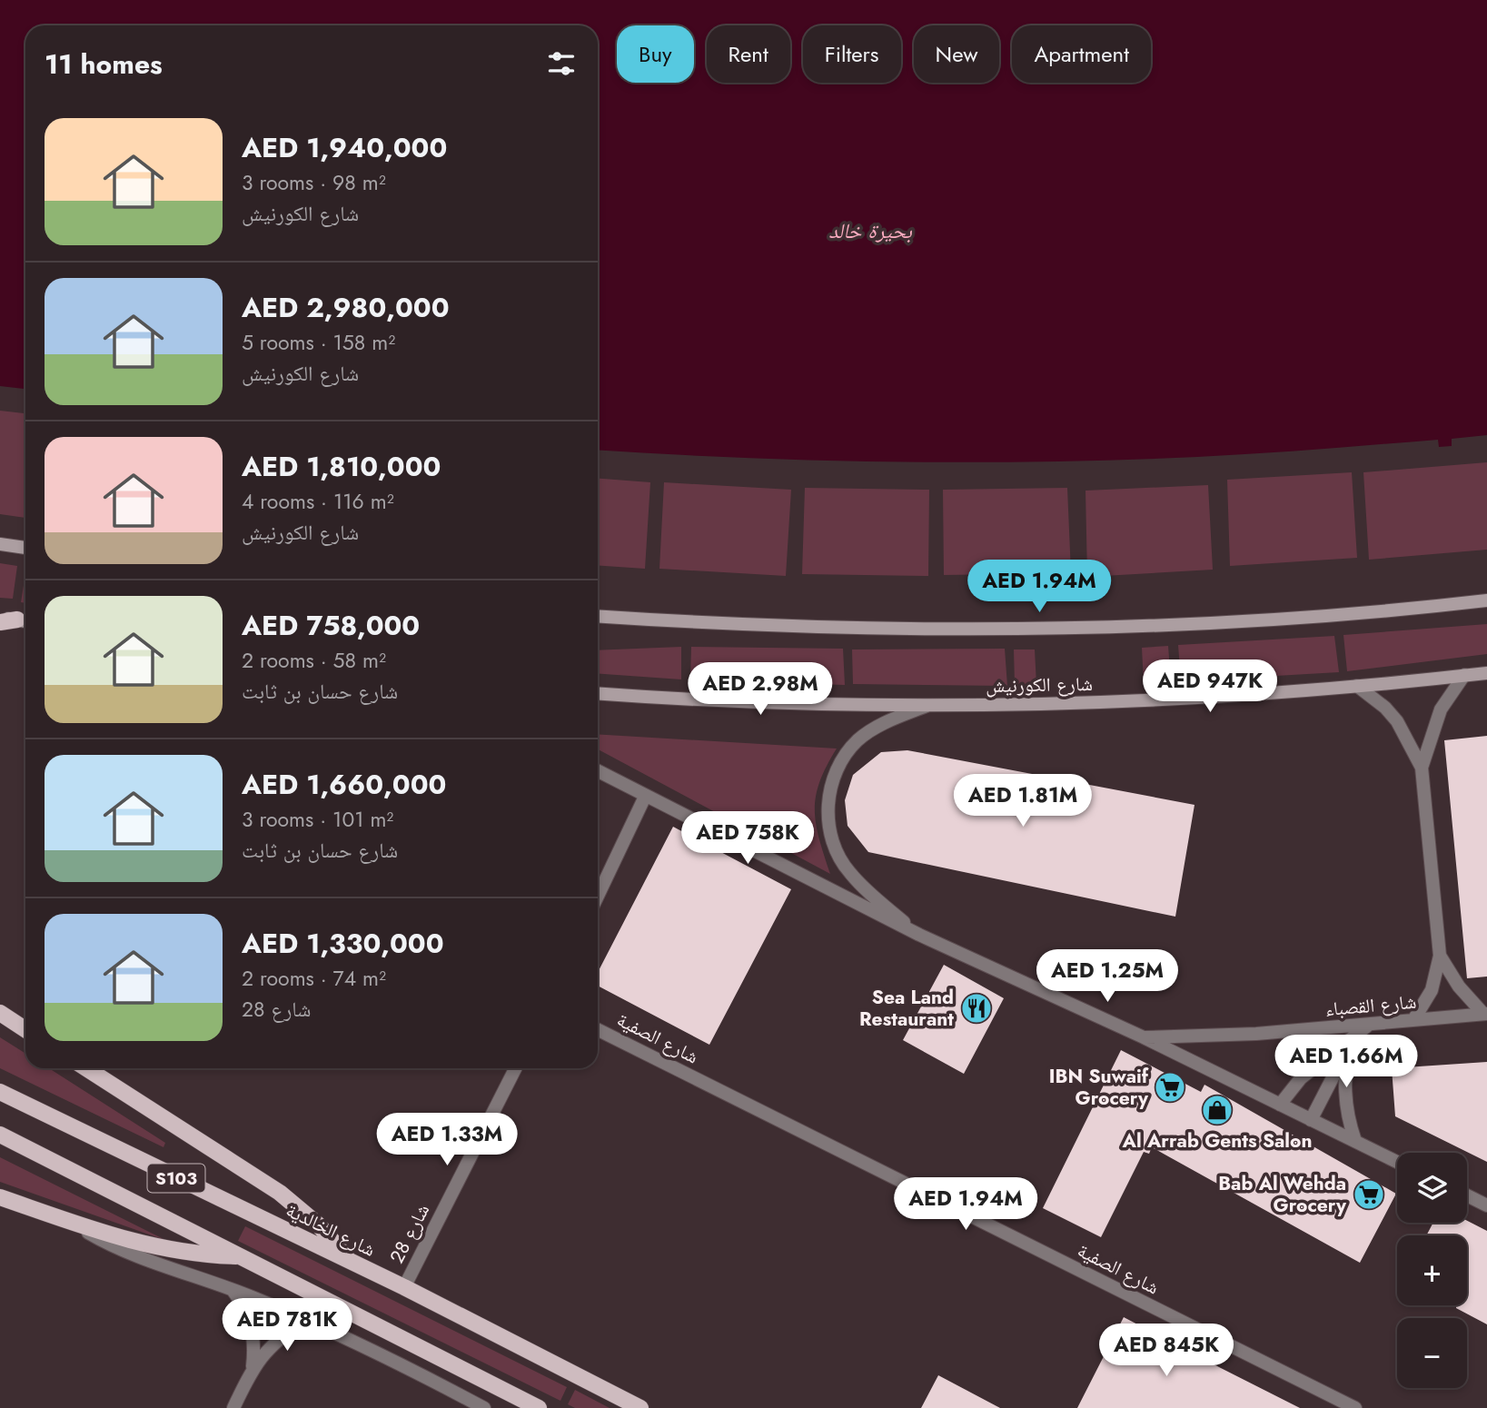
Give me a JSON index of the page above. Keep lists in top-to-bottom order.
{
  "streets": {
    "main road": ["شارع الكورنيش", "S103", "شارع الخالدية"],
    "street": ["شارع القصباء", "شارع الصفية", "شارع 28"]
  },
  "crossings": [
    ["شارع الخالدية", "شارع 28"]
  ],
  "water": ["بحيرة خالد"],
  "places": {
    "restaurant": ["Sea Land Restaurant"],
    "supermarket": ["IBN Suwaif Grocery", "Bab Al Wehda Grocery"],
    "shop": ["Al Arrab Gents Salon"]
  },
  "page": {
    "chip": [
      "Buy",
      "Rent",
      "Filters",
      "New",
      "Apartment"
    ],
    "heading": "11 homes",
    "list": [
      {
        "name": "AED 1,940,000",
        "note": "3 rooms · 98 m² · شارع الكورنيش"
      },
      {
        "name": "AED 2,980,000",
        "note": "5 rooms · 158 m² · شارع الكورنيش"
      },
      {
        "name": "AED 1,810,000",
        "note": "4 rooms · 116 m² · شارع الكورنيش"
      },
      {
        "name": "AED 758,000",
        "note": "2 rooms · 58 m² · شارع حسان بن ثابت"
      },
      {
        "name": "AED 1,660,000",
        "note": "3 rooms · 101 m² · شارع حسان بن ثابت"
      },
      {
        "name": "AED 1,330,000",
        "note": "2 rooms · 74 m² · شارع 28"
      }
    ],
    "price": [
      "AED 1.94M",
      "AED 947K",
      "AED 2.98M",
      "AED 1.81M",
      "AED 758K",
      "AED 1.25M",
      "AED 1.66M",
      "AED 1.33M",
      "AED 1.94M",
      "AED 781K",
      "AED 845K"
    ],
    "map_buttons": ["+", "−"]
  }
}
